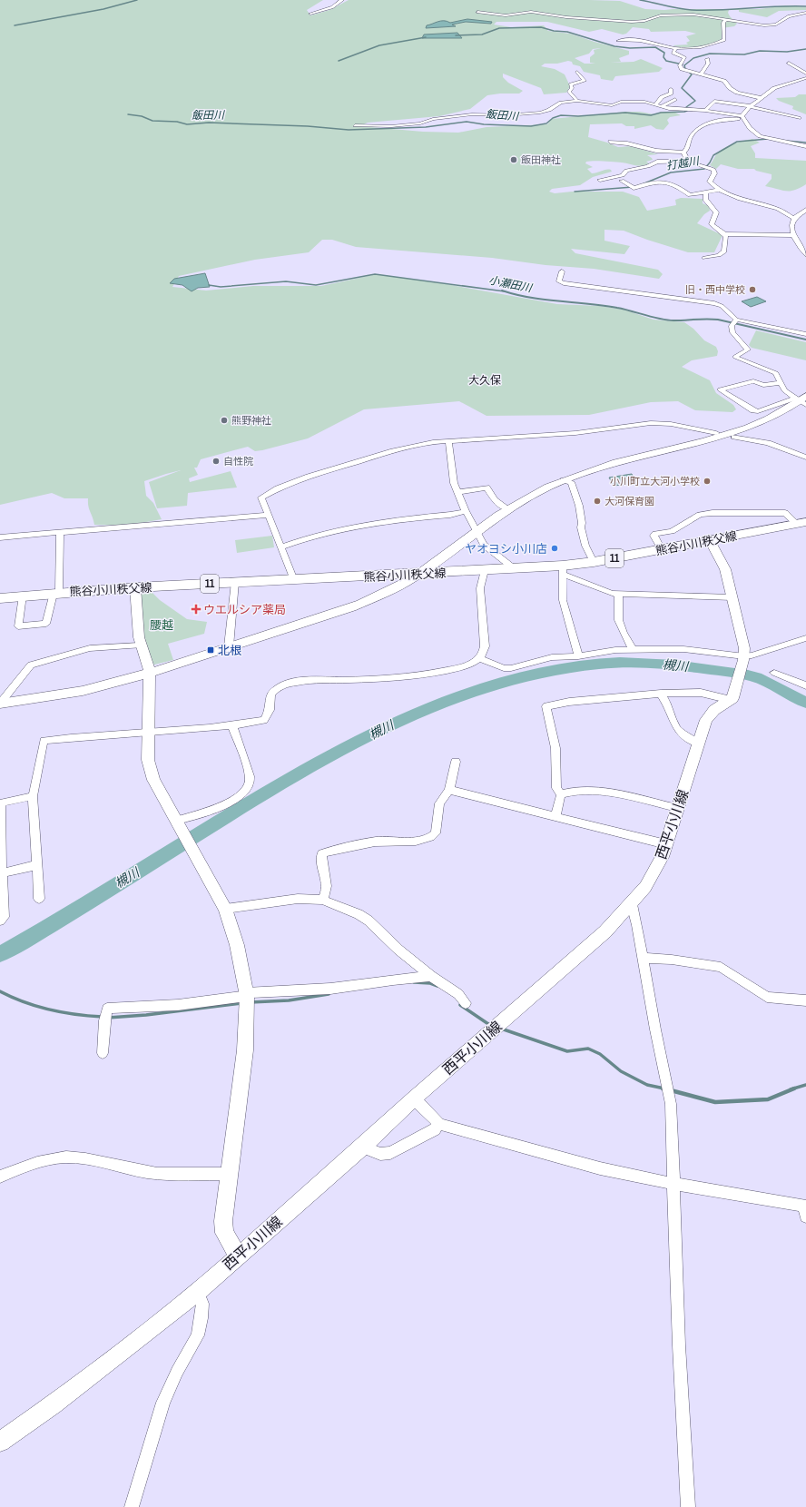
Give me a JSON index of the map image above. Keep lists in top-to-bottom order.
{
  "streets": {
    "main road": ["熊谷小川秩父線", "11"],
    "street": ["西平小川線"]
  },
  "districts": ["大久保"],
  "water": [
    "飯田川",
    "打越川",
    "小瀬田川",
    "槻川"
  ],
  "parks": ["腰越"],
  "places": {
    "other": [
      "飯田神社",
      "旧・西中学校",
      "熊野神社",
      "自性院",
      "小川町立大河小学校",
      "大河保育園",
      "ヤオヨシ小川店"
    ],
    "health": ["ウエルシア薬局"],
    "transit": ["北根"]
  }
}
